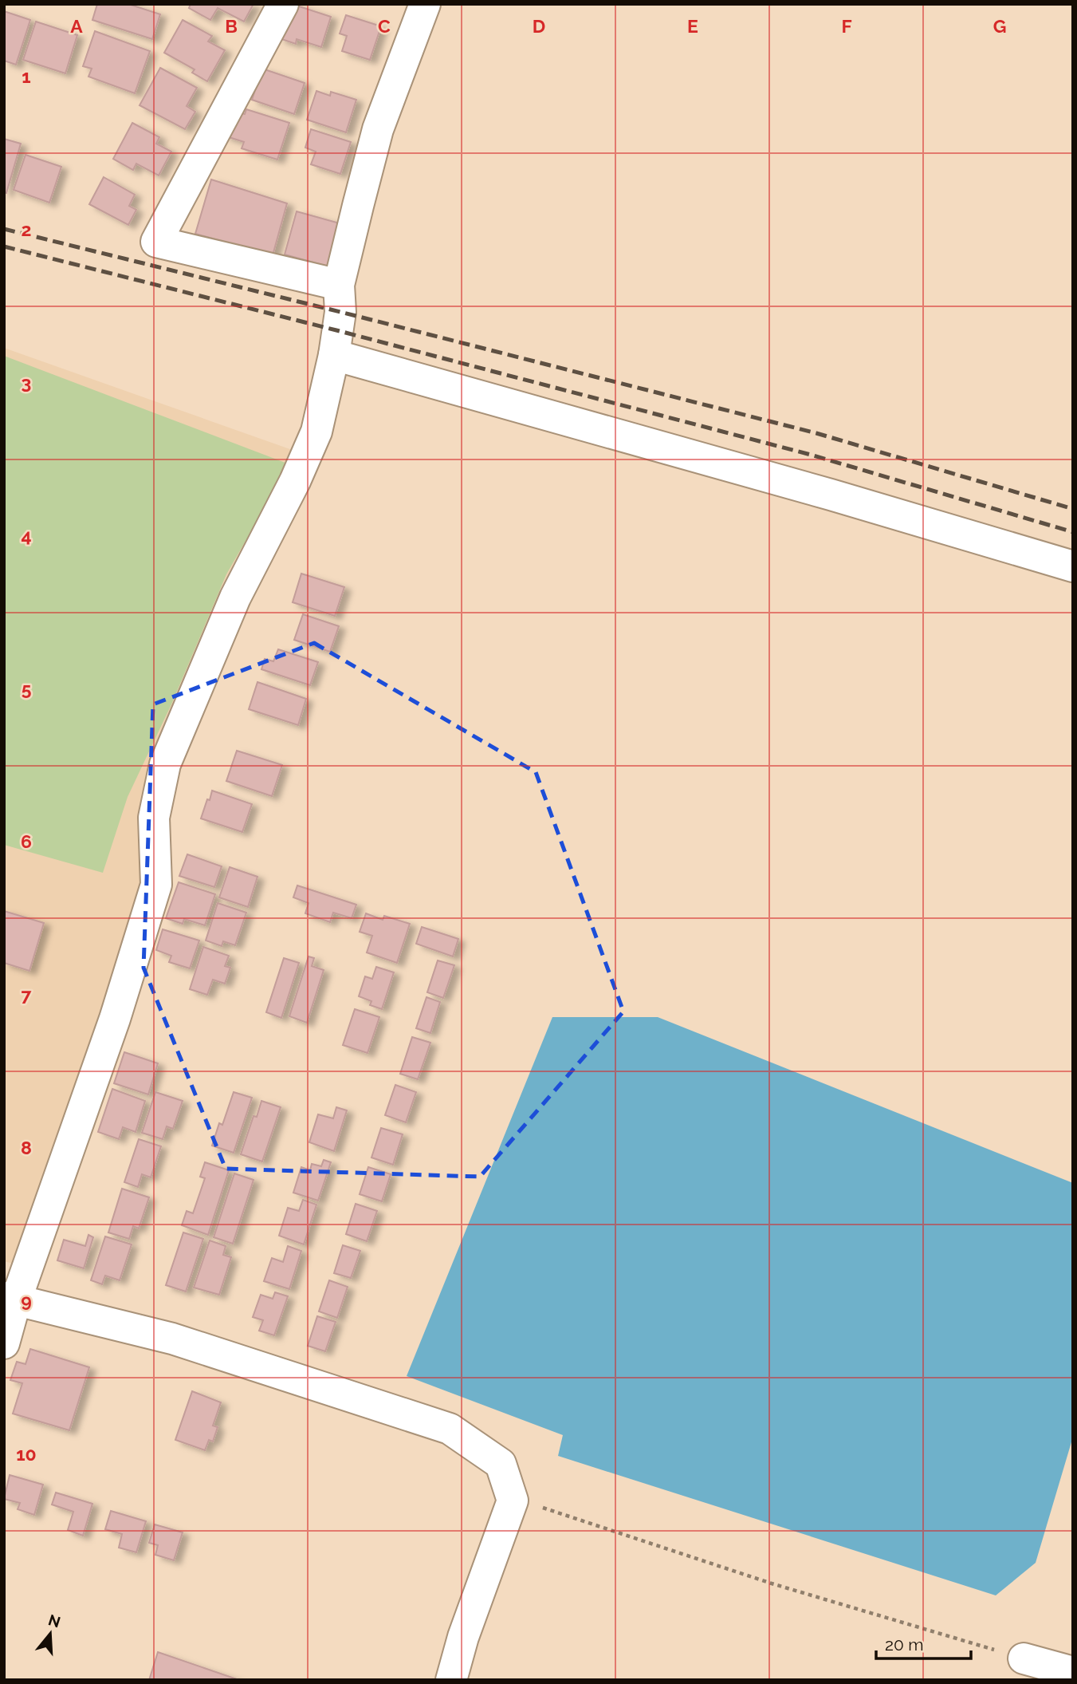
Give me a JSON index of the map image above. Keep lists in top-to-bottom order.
{
  "scale_bar": "20 m",
  "north": "top",
  "grid": {
    "columns": [
      "A",
      "B",
      "C",
      "D",
      "E",
      "F",
      "G"
    ],
    "rows": [
      "1",
      "2",
      "3",
      "4",
      "5",
      "6",
      "7",
      "8",
      "9",
      "10"
    ]
  }
}
